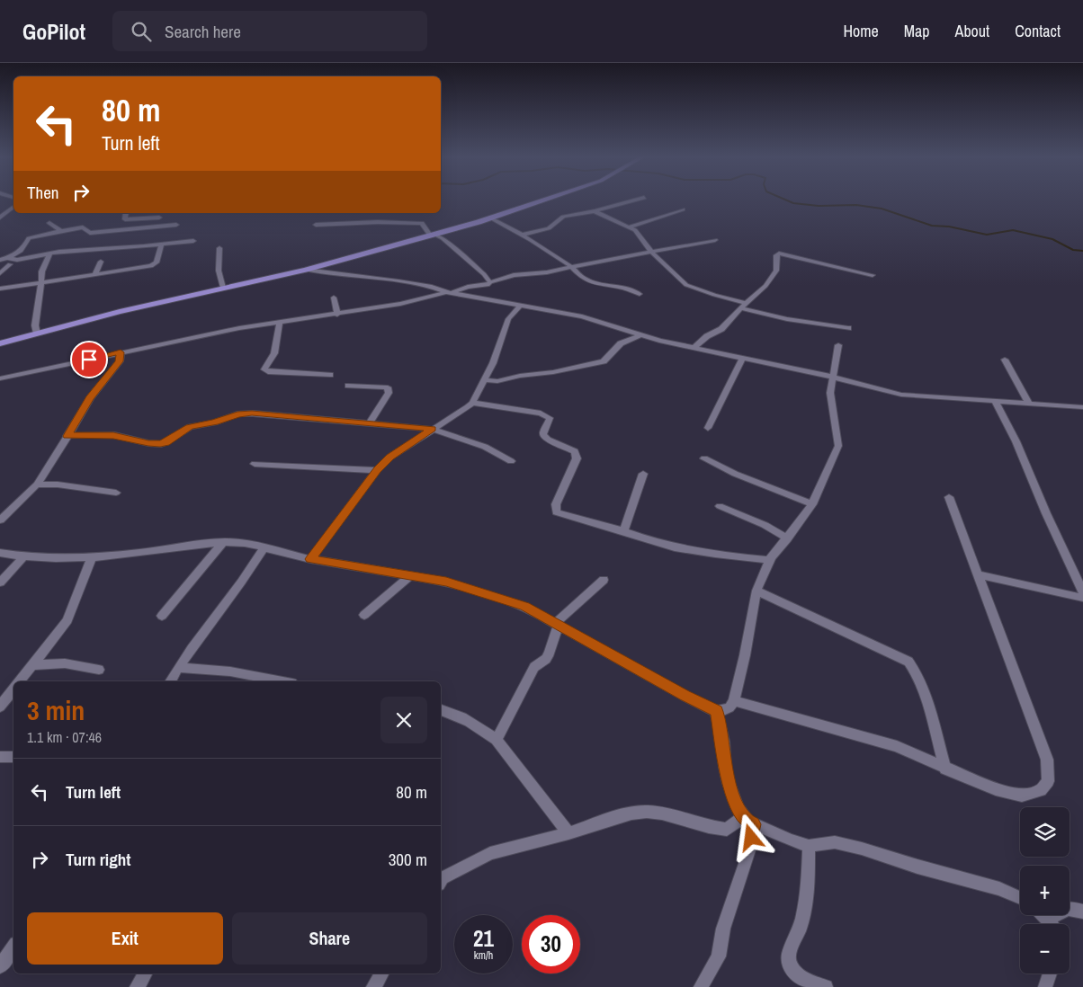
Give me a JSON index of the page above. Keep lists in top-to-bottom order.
{
  "page": {
    "header": "GoPilot",
    "search": "Search here",
    "nav": [
      "Home",
      "Map",
      "About",
      "Contact"
    ],
    "turn": ["80 m", "Turn left"],
    "then": "Then",
    "heading": ["3 min", "1.1 km · 07:46"],
    "list": [
      {
        "name": "Turn left",
        "value": "80 m"
      },
      {
        "name": "Turn right",
        "value": "300 m"
      }
    ],
    "map_buttons": ["+", "−"],
    "buttons": ["Exit", "Share"],
    "speed": "21 km/h",
    "limit": "30"
  }
}
